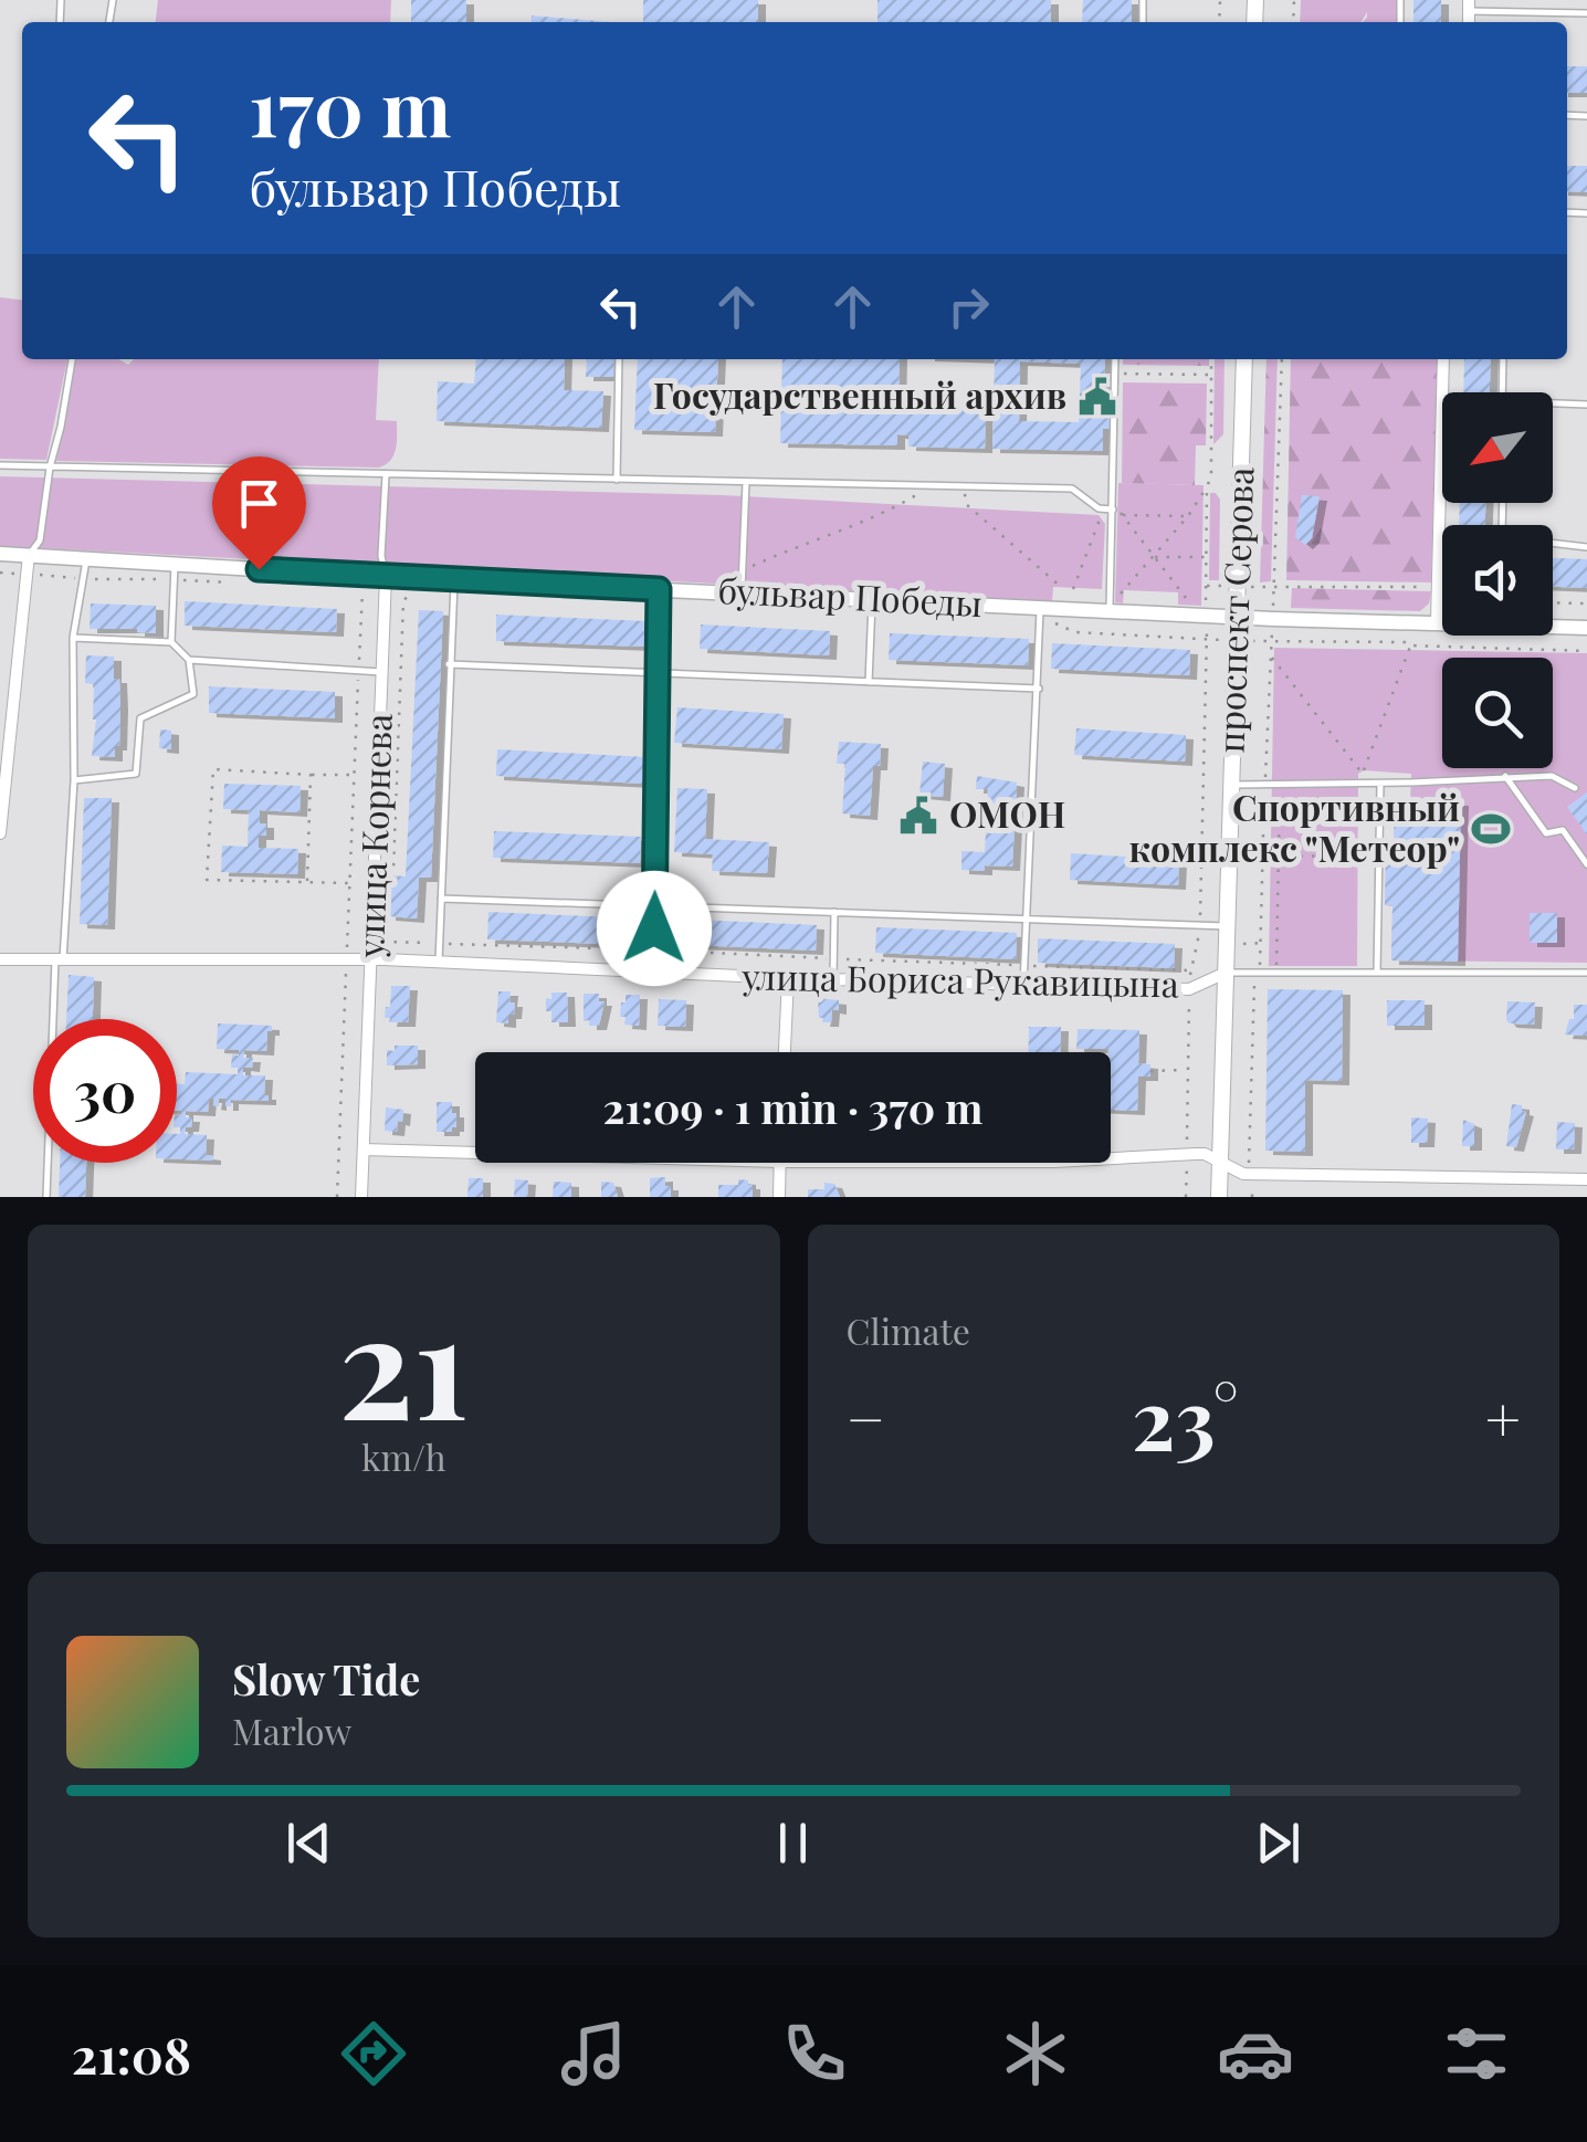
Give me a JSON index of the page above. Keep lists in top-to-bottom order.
{
  "streets": {
    "main road": ["проспект Серова"],
    "street": ["бульвар Победы", "улица Корнева", "улица Бориса Рукавицына"]
  },
  "crossings": [
    ["бульвар Победы", "проспект Серова"],
    ["бульвар Победы", "улица Корнева"],
    ["проспект Серова", "улица Бориса Рукавицына"],
    ["улица Корнева", "улица Бориса Рукавицына"]
  ],
  "places": {
    "public building": ["Государственный архив", "ОМОН"],
    "sports": ["Спортивный комплекс \"Метеор\""]
  },
  "north": "bottom left",
  "page": {
    "turn": ["170 m", "бульвар Победы"],
    "limit": "30",
    "trip": "21:09 · 1 min · 370 m",
    "tile": [
      ["21", "km/h"],
      "Climate"
    ],
    "heat": ["−", "23°", "+"],
    "song": ["Slow Tide", "Marlow"],
    "tabs": "21:08"
  }
}
